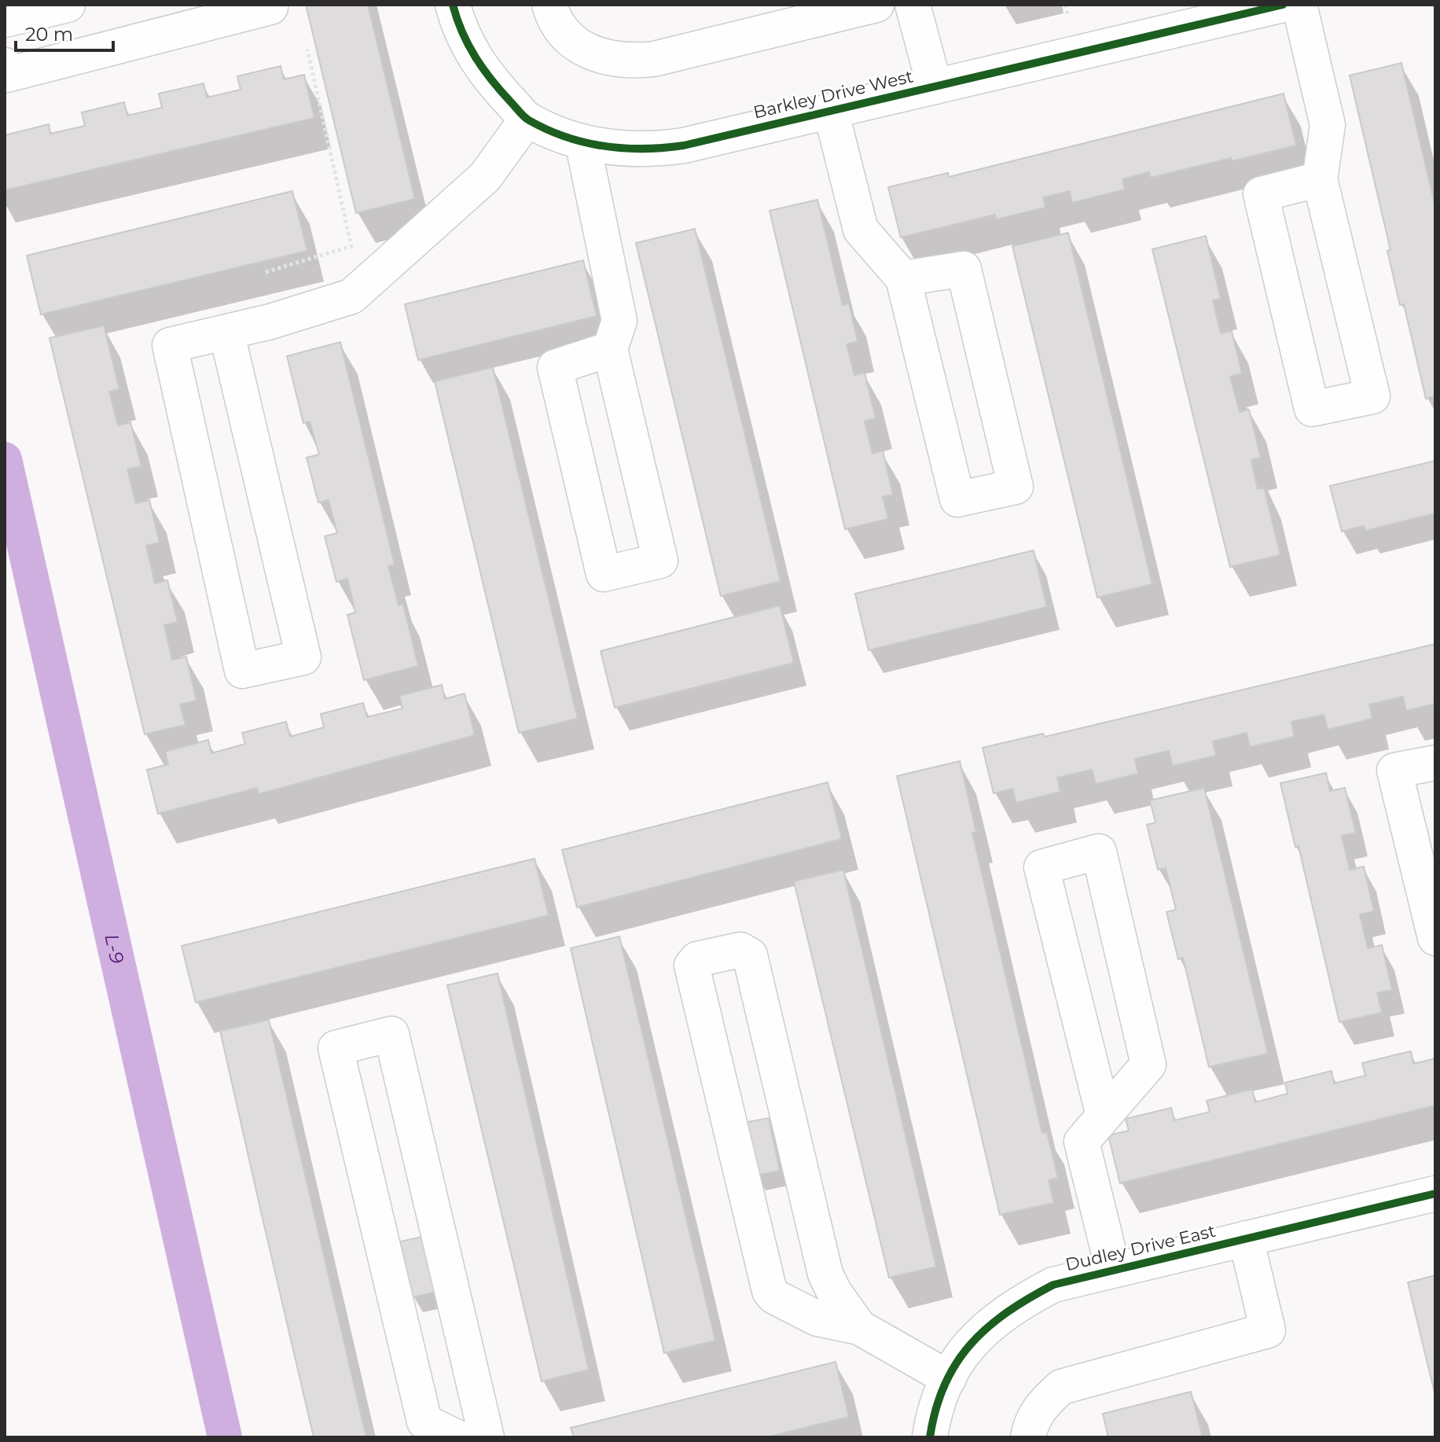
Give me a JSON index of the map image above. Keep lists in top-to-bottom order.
{
  "streets": {
    "street": ["Barkley Drive West", "Dudley Drive East"]
  },
  "water": ["L-9"],
  "scale_bar": "20 m"
}
